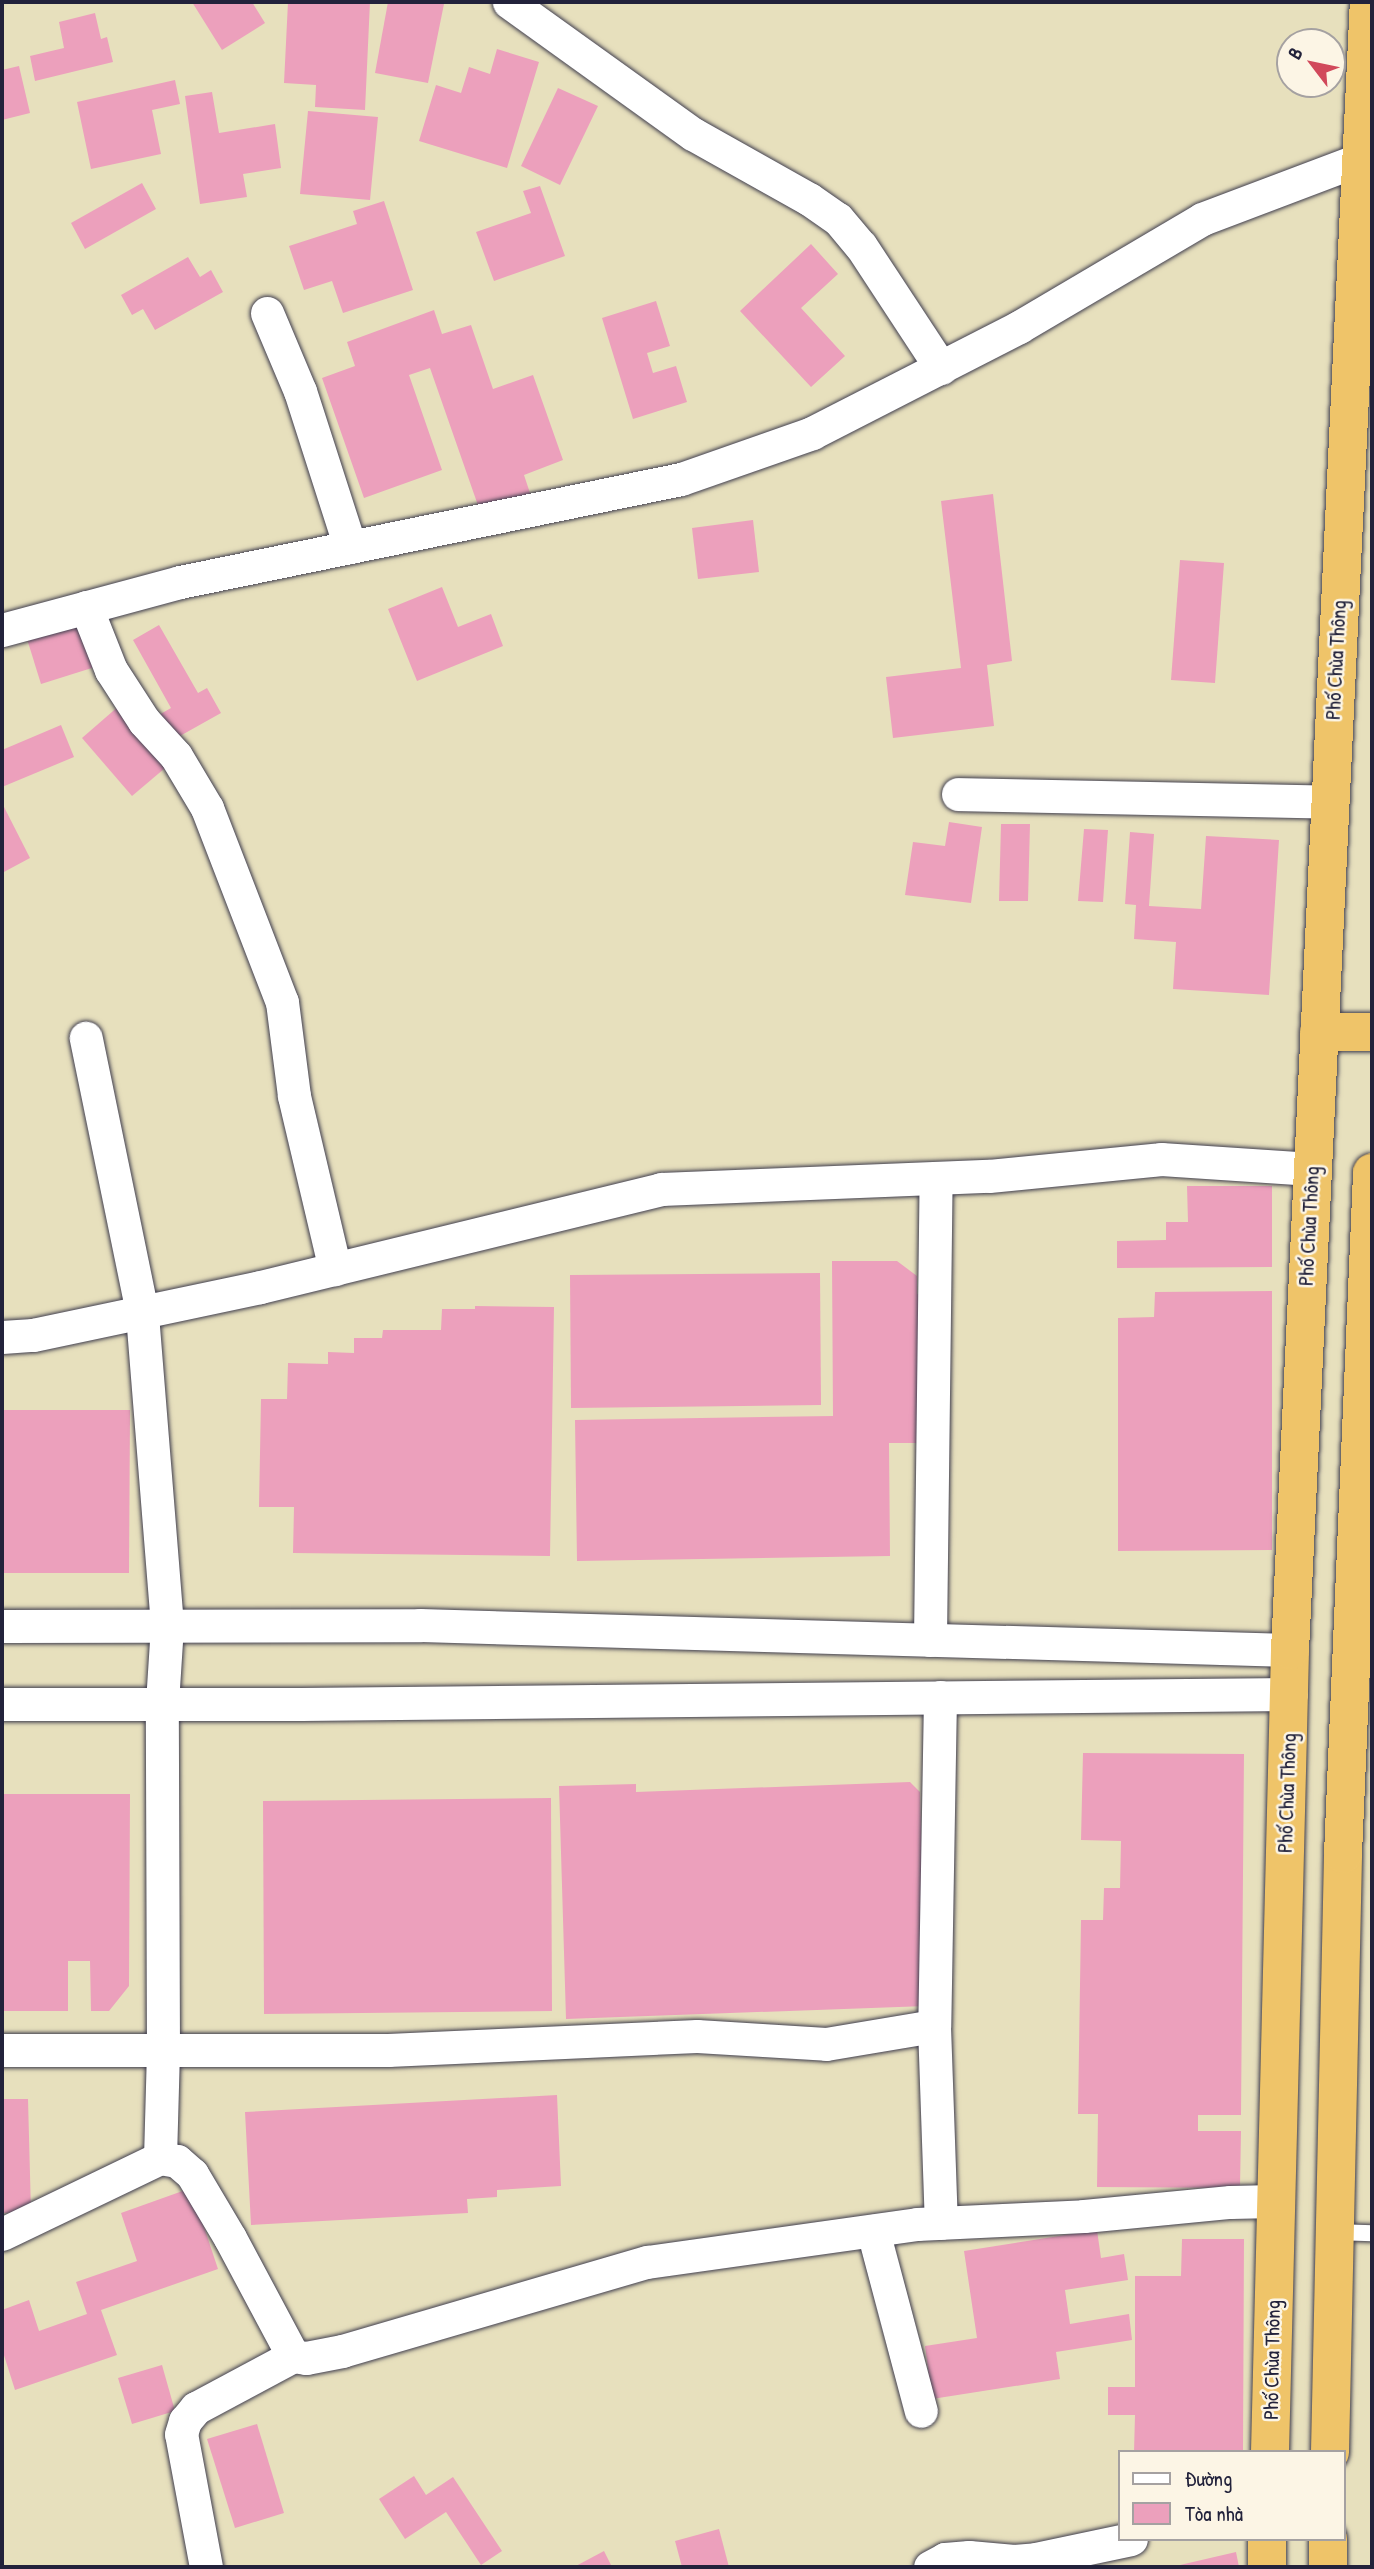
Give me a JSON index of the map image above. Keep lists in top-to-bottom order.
{
  "streets": {
    "highway": ["Phố Chùa Thông"]
  },
  "legend": ["Đường", "Tòa nhà"],
  "north": "top left"
}
